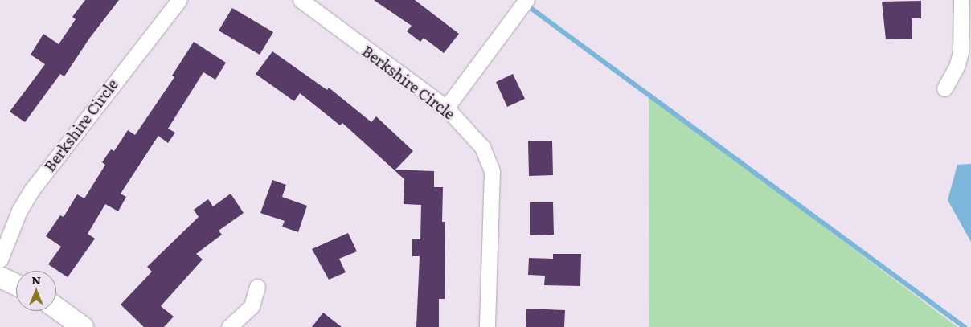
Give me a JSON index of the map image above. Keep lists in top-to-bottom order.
{
  "streets": {
    "street": ["Berkshire Circle"]
  },
  "north": "top"
}
